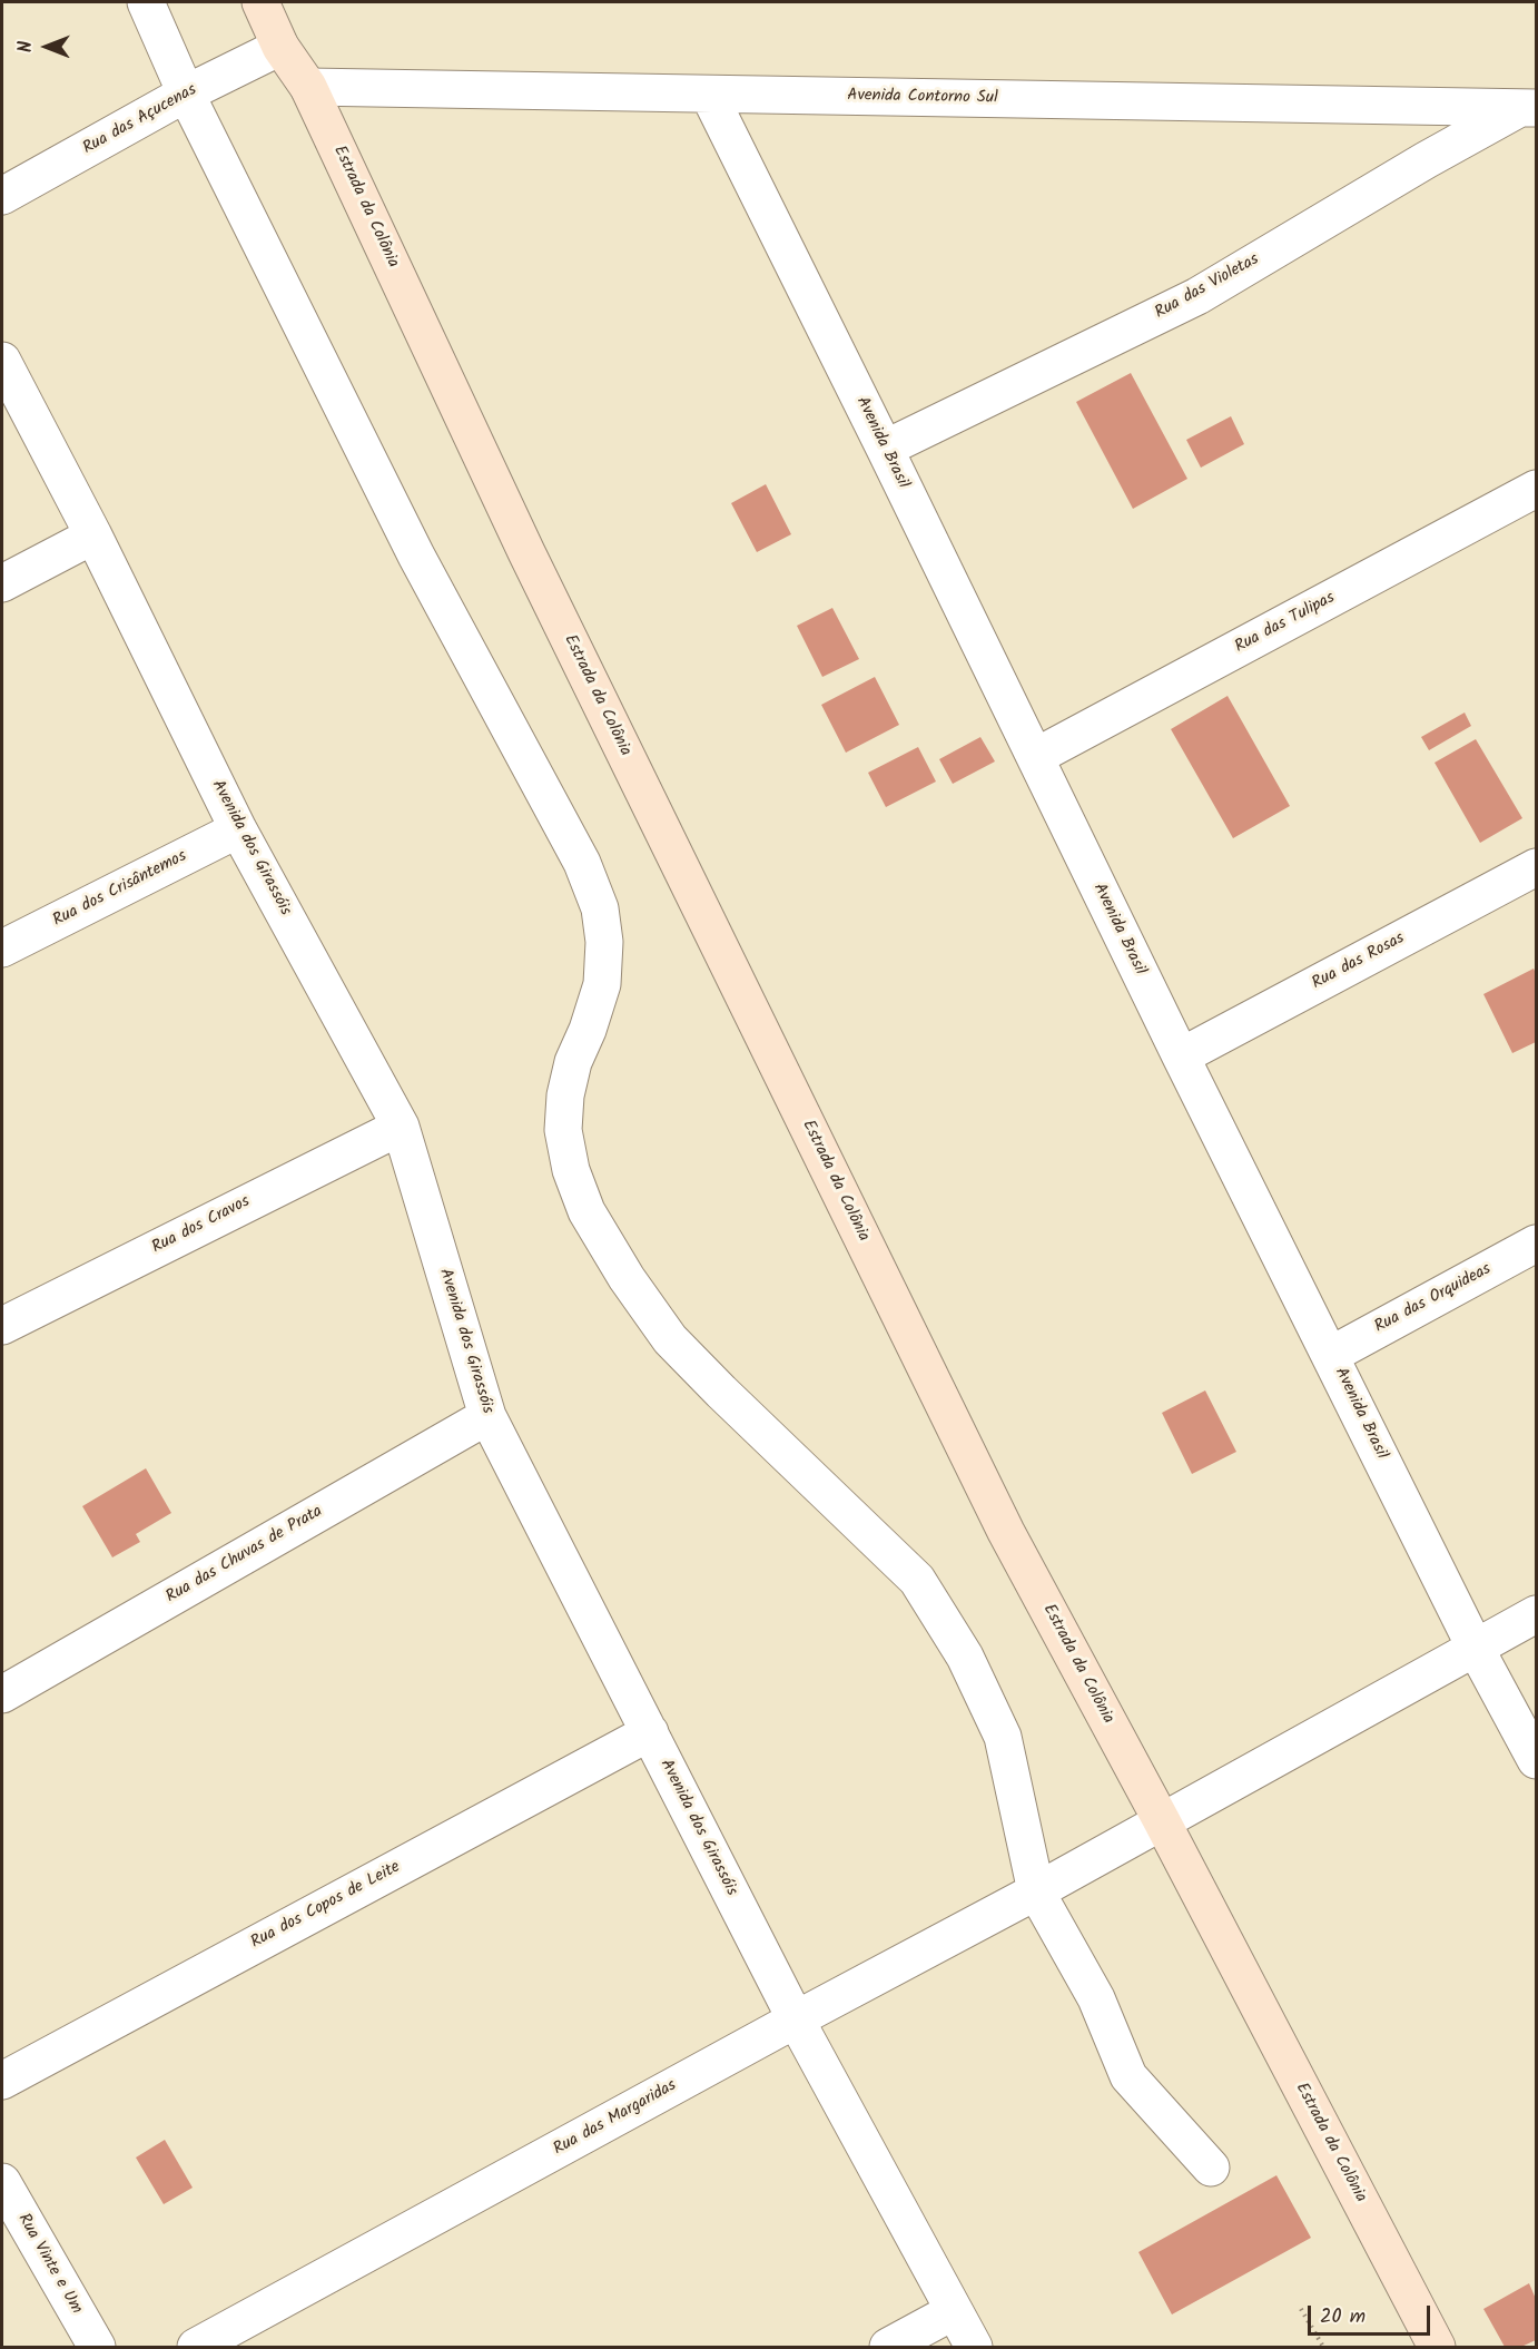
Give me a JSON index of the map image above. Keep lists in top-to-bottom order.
{
  "streets": {
    "main road": ["Estrada da Colônia"],
    "street": [
      "Avenida Contorno Sul",
      "Rua das Açucenas",
      "Rua das Violetas",
      "Avenida Brasil",
      "Rua das Tulipas",
      "Avenida dos Girassóis",
      "Rua dos Crisântemos",
      "Rua das Rosas",
      "Rua dos Cravos",
      "Rua das Orquideas",
      "Rua das Chuvas de Prata",
      "Rua dos Copos de Leite",
      "Rua das Margaridas",
      "Rua Vinte e Um"
    ]
  },
  "crossings": [
    ["Avenida Contorno Sul", "Estrada da Colônia"],
    ["Avenida Contorno Sul", "Rua das Violetas"],
    ["Avenida Contorno Sul", "Avenida Brasil"],
    ["Rua das Açucenas", "Estrada da Colônia"],
    ["Estrada da Colônia", "Rua das Margaridas"],
    ["Rua das Violetas", "Avenida Brasil"],
    ["Avenida Brasil", "Rua das Tulipas"],
    ["Avenida Brasil", "Rua das Rosas"],
    ["Avenida Brasil", "Rua das Orquideas"],
    ["Avenida Brasil", "Rua das Margaridas"],
    ["Avenida dos Girassóis", "Rua dos Crisântemos"],
    ["Avenida dos Girassóis", "Rua dos Cravos"],
    ["Avenida dos Girassóis", "Rua das Chuvas de Prata"],
    ["Avenida dos Girassóis", "Rua dos Copos de Leite"],
    ["Avenida dos Girassóis", "Rua das Margaridas"]
  ],
  "scale_bar": "20 m",
  "north": "left"
}
